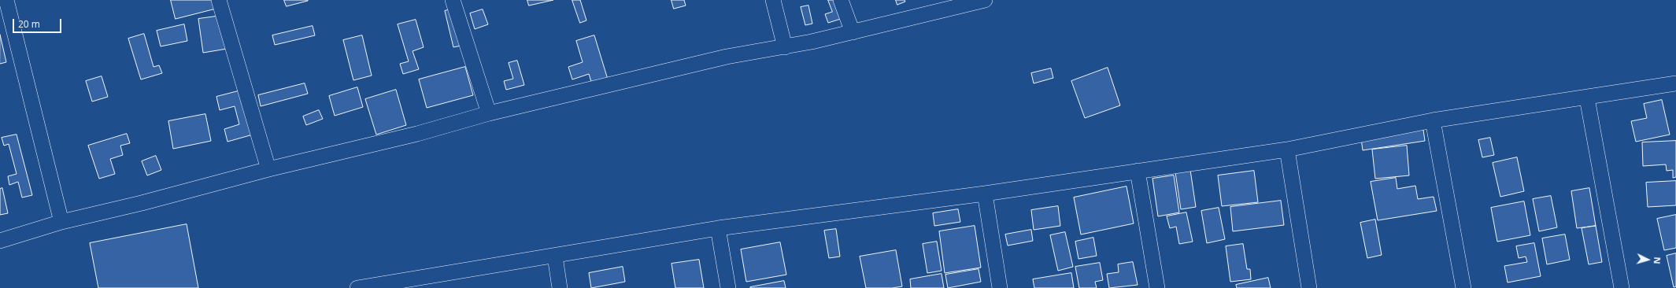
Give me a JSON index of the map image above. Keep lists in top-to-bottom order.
{
  "scale_bar": "20 m",
  "north": "right"
}
